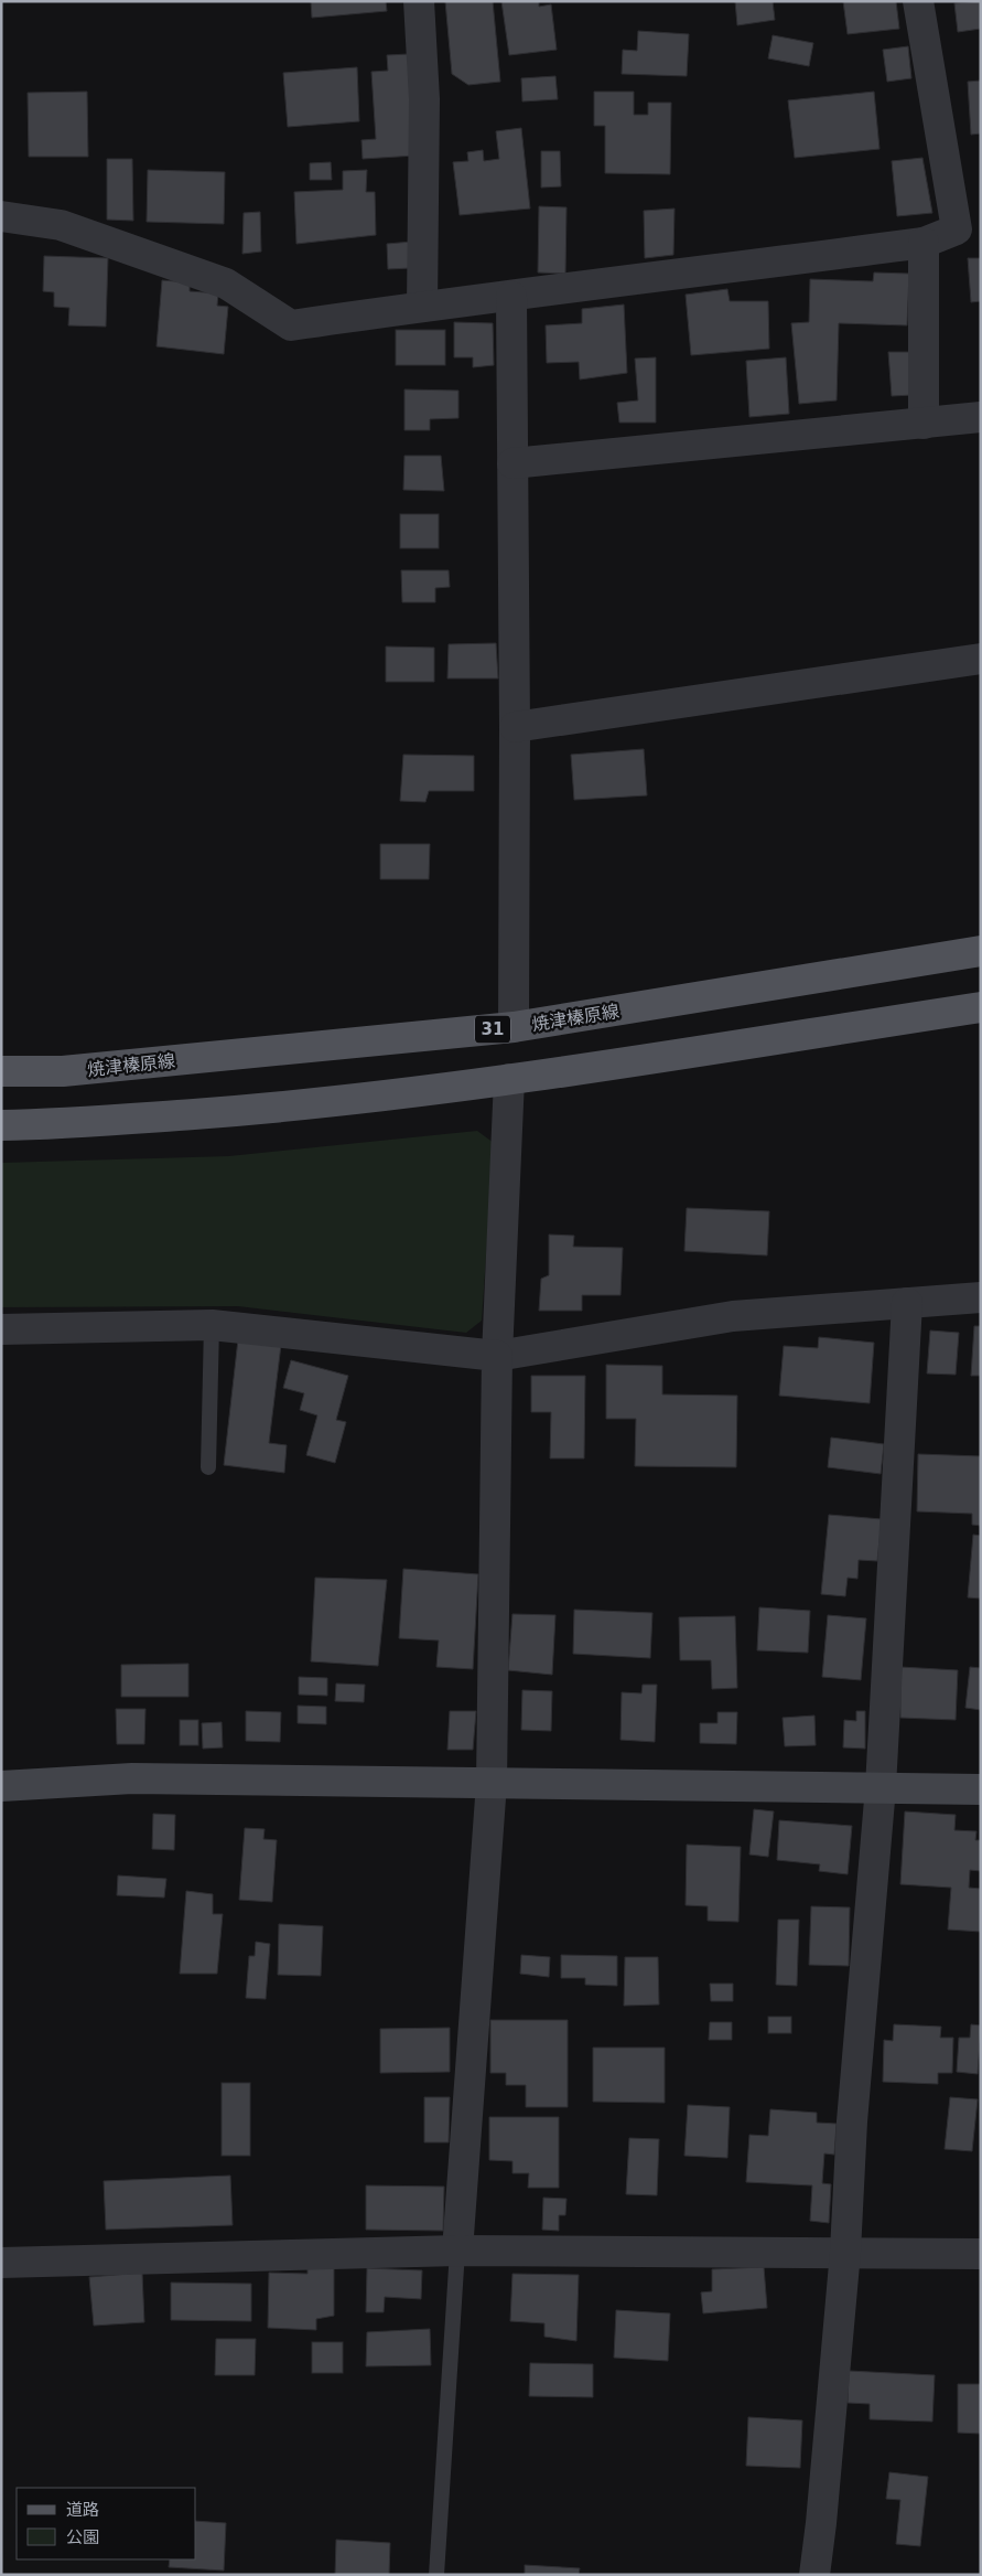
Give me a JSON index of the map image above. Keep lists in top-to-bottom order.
{
  "streets": {
    "main road": ["焼津榛原線", "31"]
  },
  "legend": ["道路", "公園"]
}
